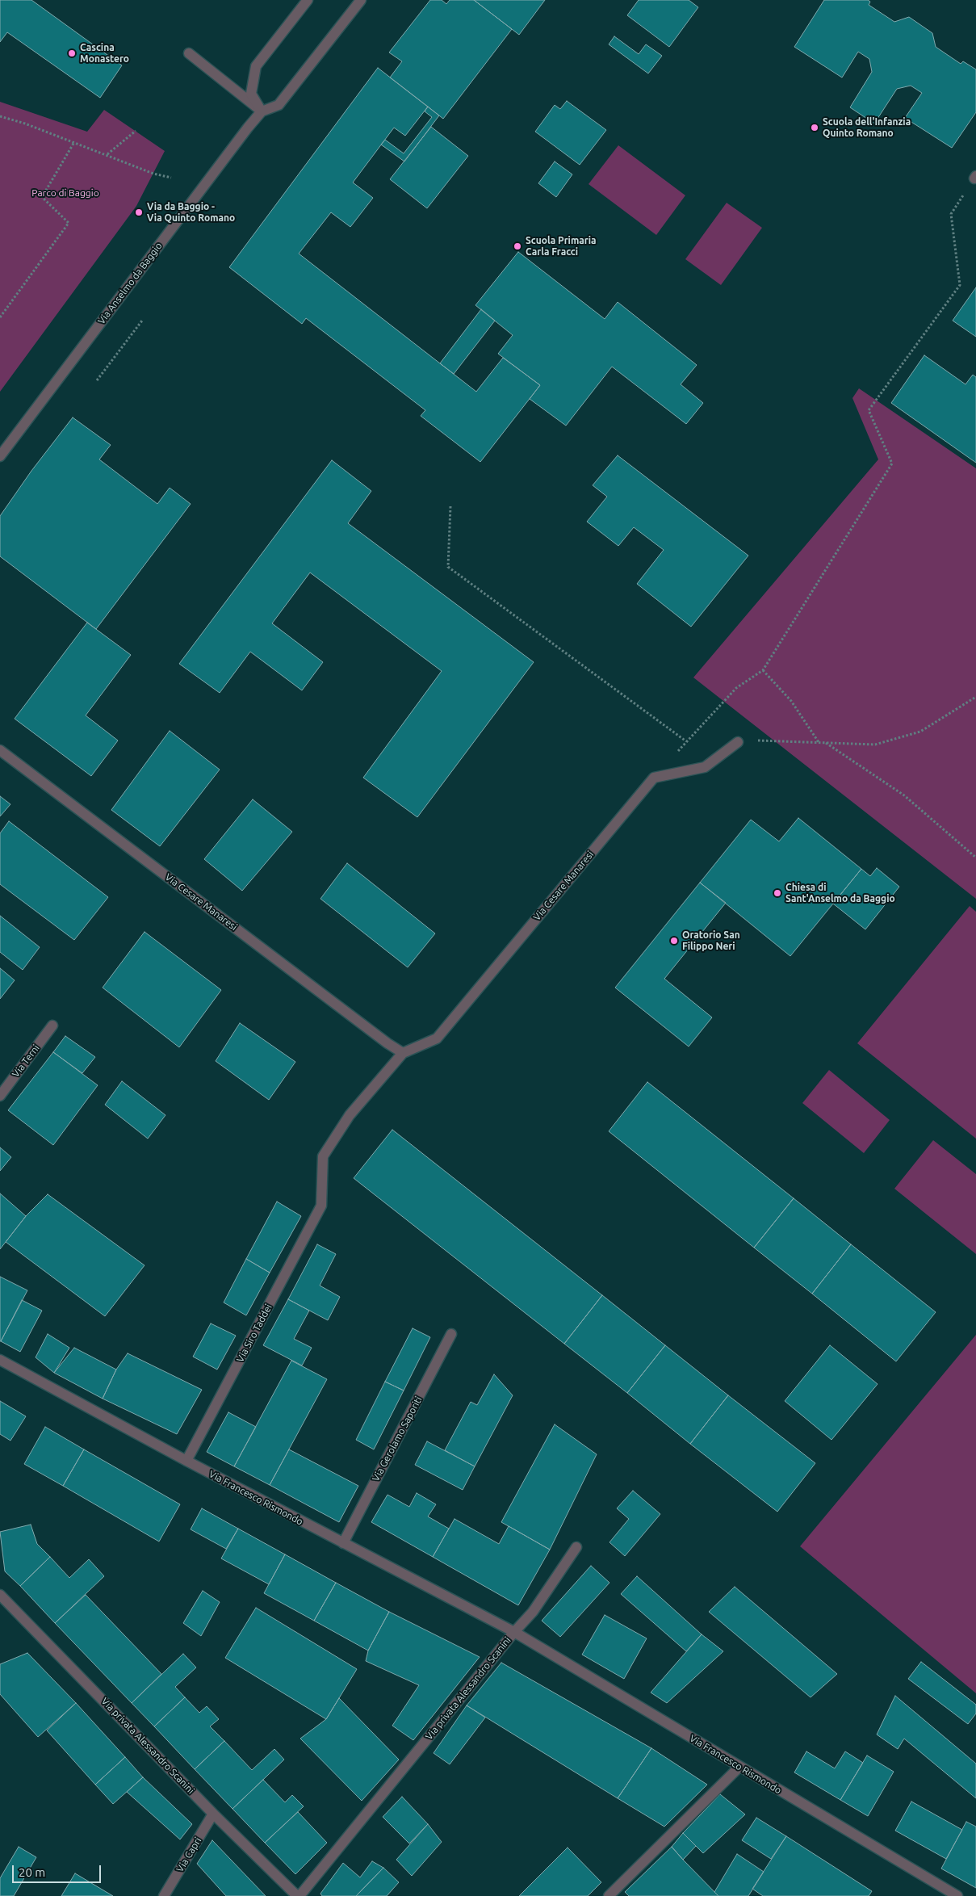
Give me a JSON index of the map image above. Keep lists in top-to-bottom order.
{
  "streets": {
    "street": [
      "Via Anselmo da Baggio",
      "Via Cesare Manaresi",
      "Via Terni",
      "Via Siro Taddei",
      "Via Gerolamo Saporiti",
      "Via Francesco Rismondo",
      "Via privata Alessandro Scanini",
      "Via Capri"
    ]
  },
  "crossings": [
    ["Via Cesare Manaresi", "Via Siro Taddei"],
    ["Via Siro Taddei", "Via Francesco Rismondo"],
    ["Via Gerolamo Saporiti", "Via Francesco Rismondo"],
    ["Via Francesco Rismondo", "Via privata Alessandro Scanini"],
    ["Via privata Alessandro Scanini", "Via Capri"]
  ],
  "parks": ["Parco di Baggio"],
  "places": [
    "Cascina Monastero",
    "Scuola dell'Infanzia Quinto Romano",
    "Via da Baggio - Via Quinto Romano",
    "Scuola Primaria Carla Fracci",
    "Chiesa di Sant'Anselmo da Baggio",
    "Oratorio San Filippo Neri"
  ],
  "scale_bar": "20 m"
}
